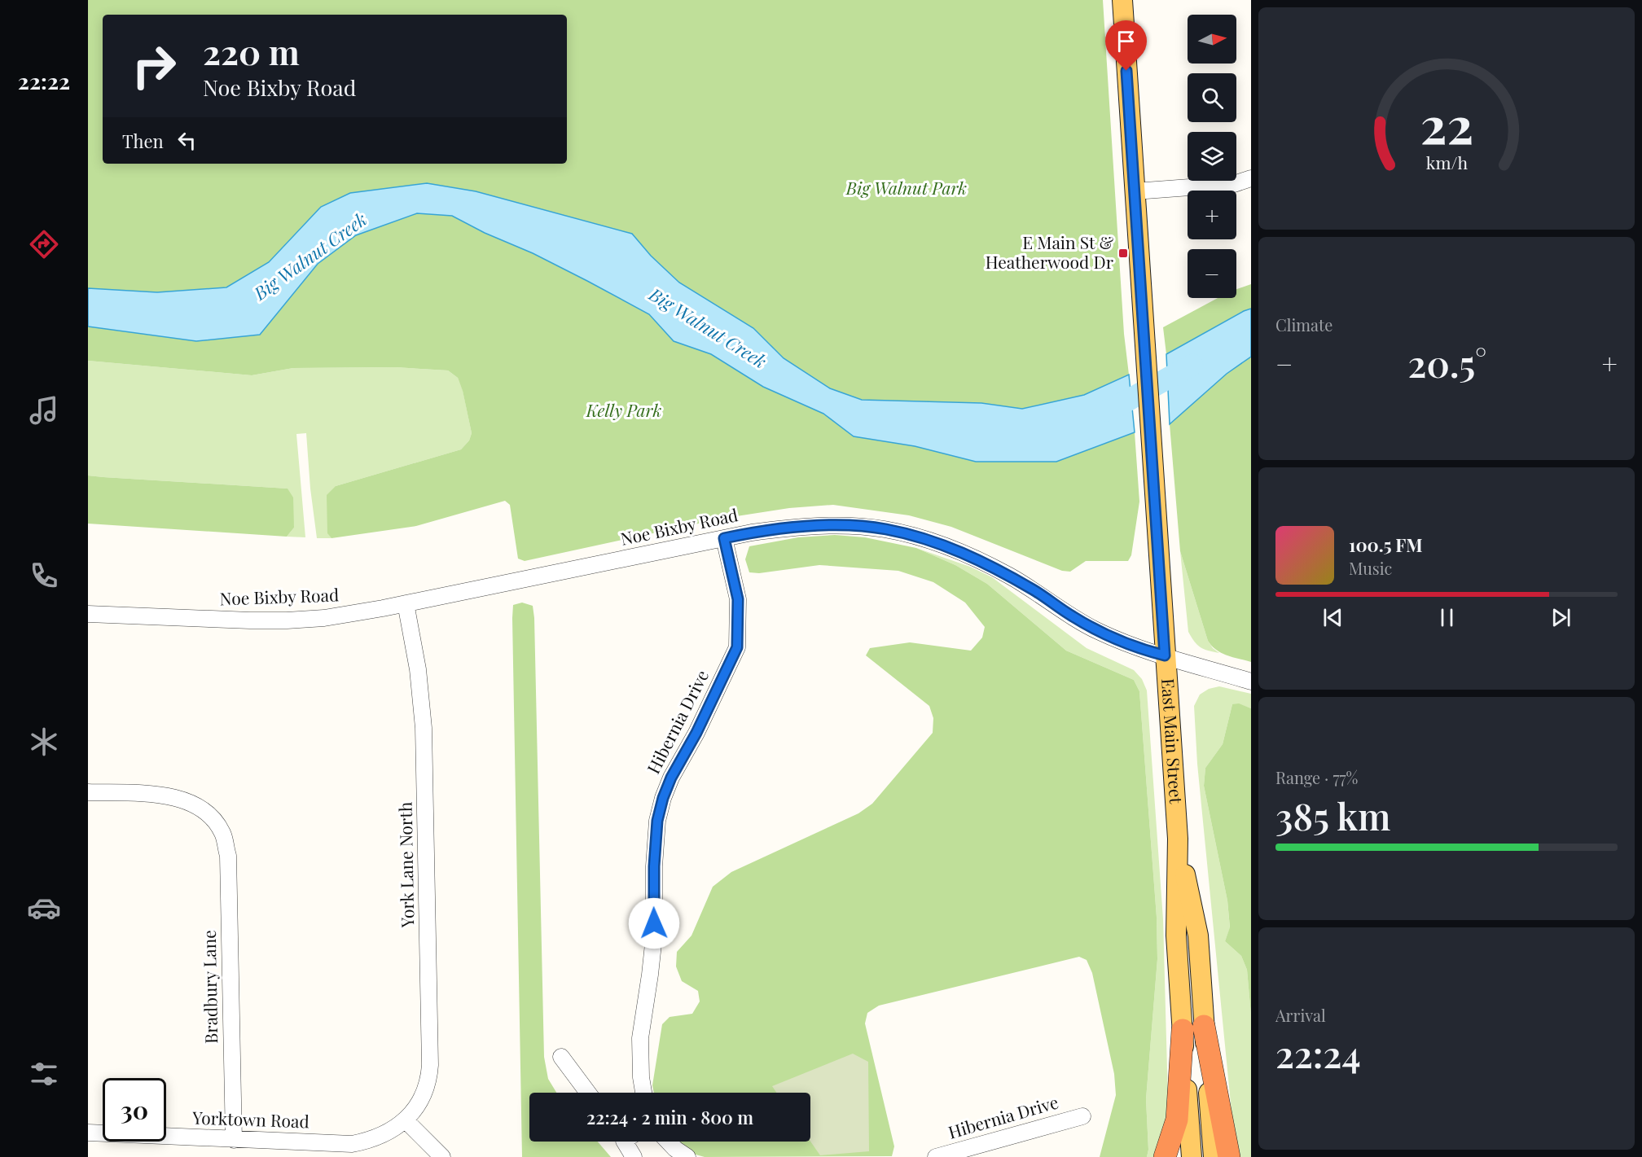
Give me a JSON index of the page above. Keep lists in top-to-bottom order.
{
  "streets": {
    "main road": ["East Main Street"],
    "street": [
      "Noe Bixby Road",
      "Hibernia Drive",
      "York Lane North",
      "Bradbury Lane",
      "Yorktown Road"
    ]
  },
  "crossings": [
    ["Noe Bixby Road", "Hibernia Drive"],
    ["Noe Bixby Road", "East Main Street"],
    ["Noe Bixby Road", "York Lane North"],
    ["York Lane North", "Yorktown Road"],
    ["Bradbury Lane", "Yorktown Road"]
  ],
  "water": ["Big Walnut Creek"],
  "parks": ["Big Walnut Park", "Kelly Park"],
  "places": {
    "transit": ["E Main St & Heatherwood Dr"]
  },
  "north": "right",
  "page": {
    "tabs": "22:22",
    "map_buttons": ["+", "−"],
    "turn": ["220 m", "Noe Bixby Road"],
    "then": "Then",
    "tile": [
      "Climate",
      ["Range · 77%", "385 km"],
      ["Arrival", "22:24"]
    ],
    "heat": ["−", "20.5°", "+"],
    "song": ["100.5 FM", "Music"],
    "limit": "30",
    "trip": "22:24 · 2 min · 800 m",
    "gauge": ["22", "km/h"]
  }
}
